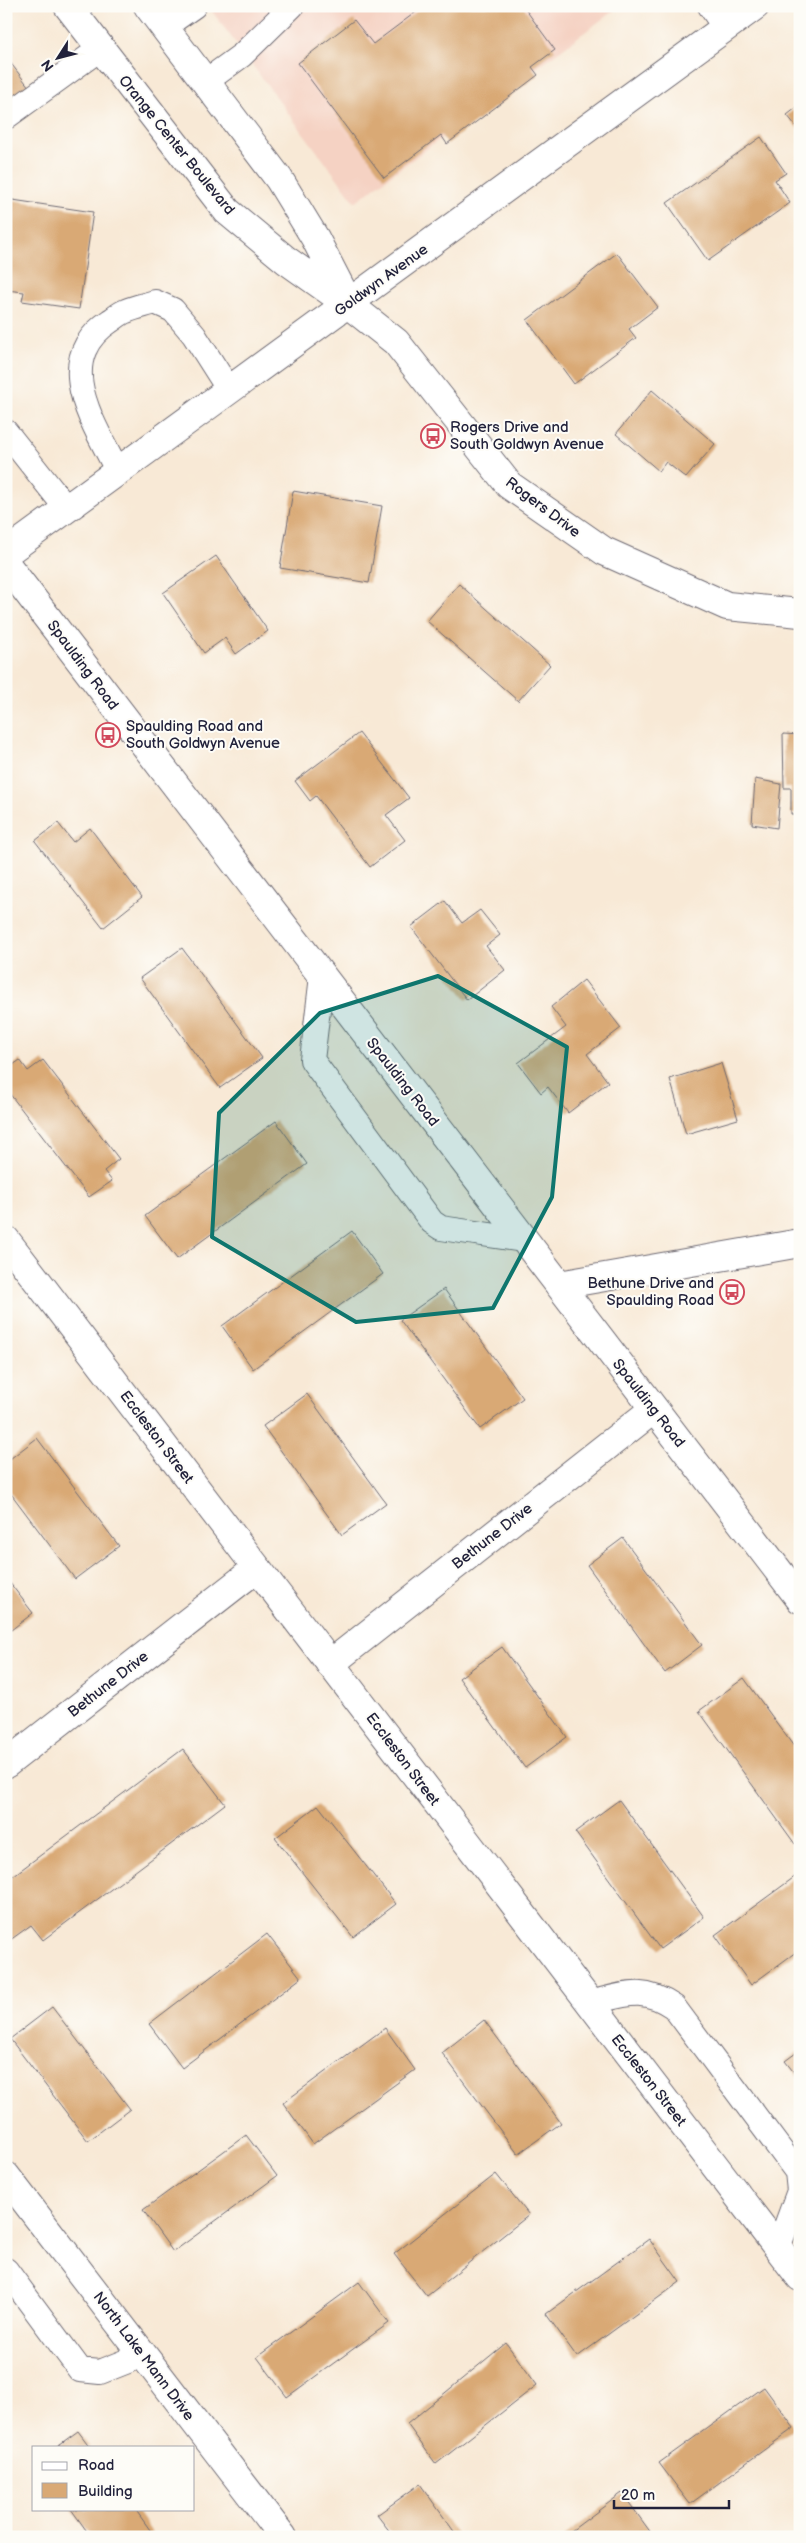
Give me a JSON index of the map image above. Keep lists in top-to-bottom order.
{
  "streets": {
    "street": [
      "Orange Center Boulevard",
      "Goldwyn Avenue",
      "Rogers Drive",
      "Spaulding Road",
      "Eccleston Street",
      "Bethune Drive",
      "North Lake Mann Drive"
    ]
  },
  "crossings": [
    ["Orange Center Boulevard", "Goldwyn Avenue"],
    ["Orange Center Boulevard", "Rogers Drive"],
    ["Goldwyn Avenue", "Rogers Drive"],
    ["Spaulding Road", "Bethune Drive"],
    ["Eccleston Street", "Bethune Drive"]
  ],
  "places": {
    "bus stop": ["Rogers Drive and South Goldwyn Avenue", "Spaulding Road and South Goldwyn Avenue", "Bethune Drive and Spaulding Road"]
  },
  "legend": ["Road", "Building"],
  "scale_bar": "20 m",
  "north": "bottom left"
}
